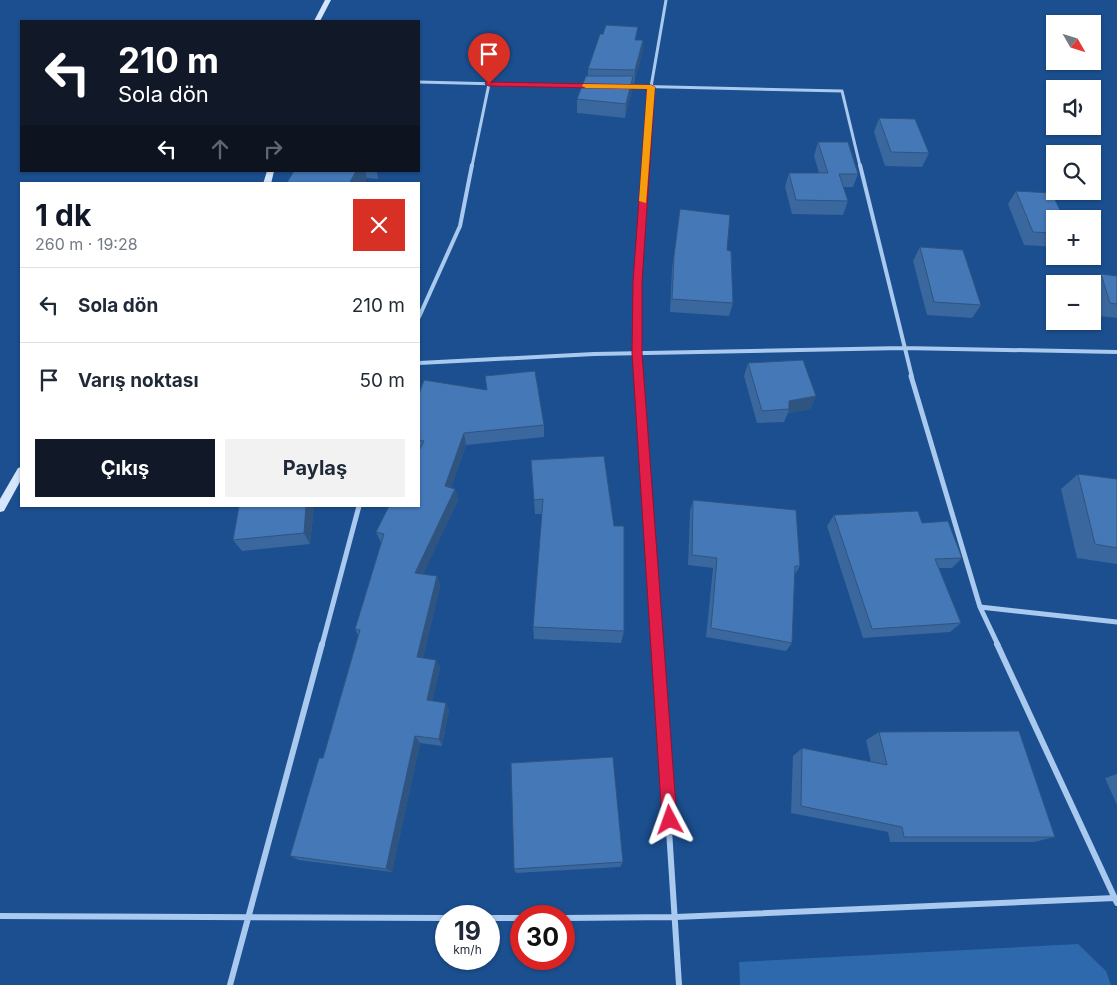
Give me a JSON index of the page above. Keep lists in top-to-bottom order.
{
  "north": "bottom right",
  "page": {
    "map_buttons": ["+", "−"],
    "turn": ["210 m", "Sola dön"],
    "heading": ["1 dk", "260 m · 19:28"],
    "list": [
      {
        "name": "Sola dön",
        "value": "210 m"
      },
      {
        "name": "Varış noktası",
        "value": "50 m"
      }
    ],
    "buttons": ["Çıkış", "Paylaş"],
    "speed": "19 km/h",
    "limit": "30"
  }
}
